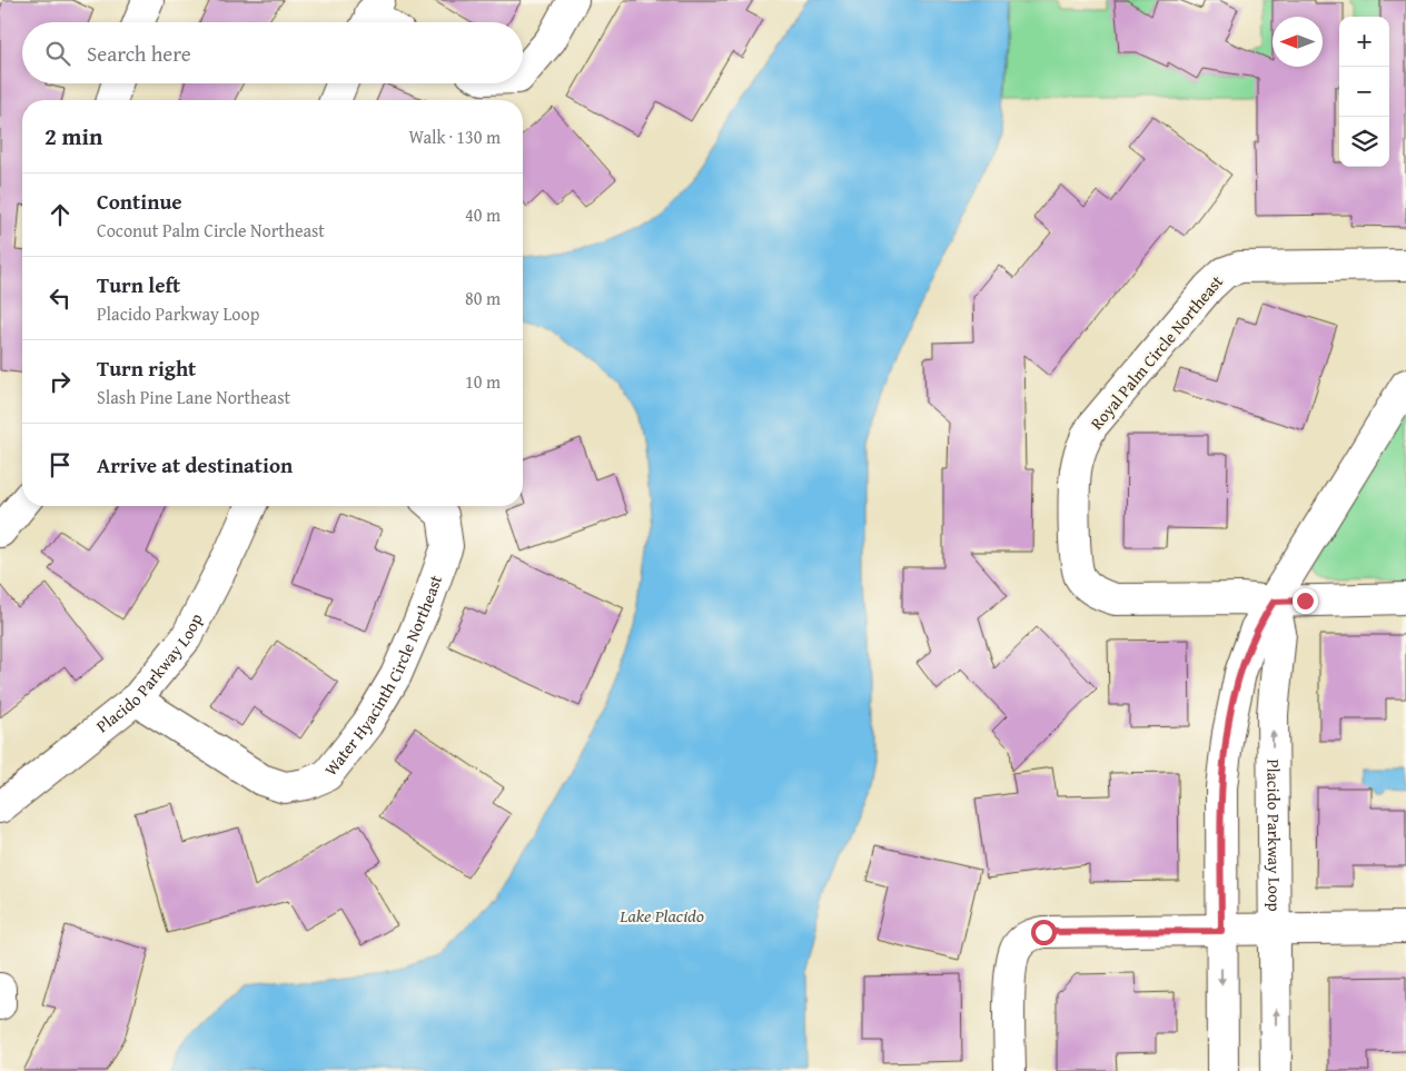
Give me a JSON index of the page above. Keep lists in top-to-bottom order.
{
  "streets": {
    "street": ["Royal Palm Circle Northeast", "Placido Parkway Loop", "Water Hyacinth Circle Northeast"]
  },
  "crossings": [
    ["Royal Palm Circle Northeast", "Placido Parkway Loop"],
    ["Placido Parkway Loop", "Water Hyacinth Circle Northeast"]
  ],
  "water": ["Lake Placido"],
  "north": "left",
  "page": {
    "map_buttons": ["+", "−"],
    "search": "Search here",
    "heading": ["2 min", "Walk · 130 m"],
    "list": [
      ["Continue", "Coconut Palm Circle Northeast", "40 m"],
      ["Turn left", "Placido Parkway Loop", "80 m"],
      ["Turn right", "Slash Pine Lane Northeast", "10 m"],
      "Arrive at destination"
    ]
  }
}
